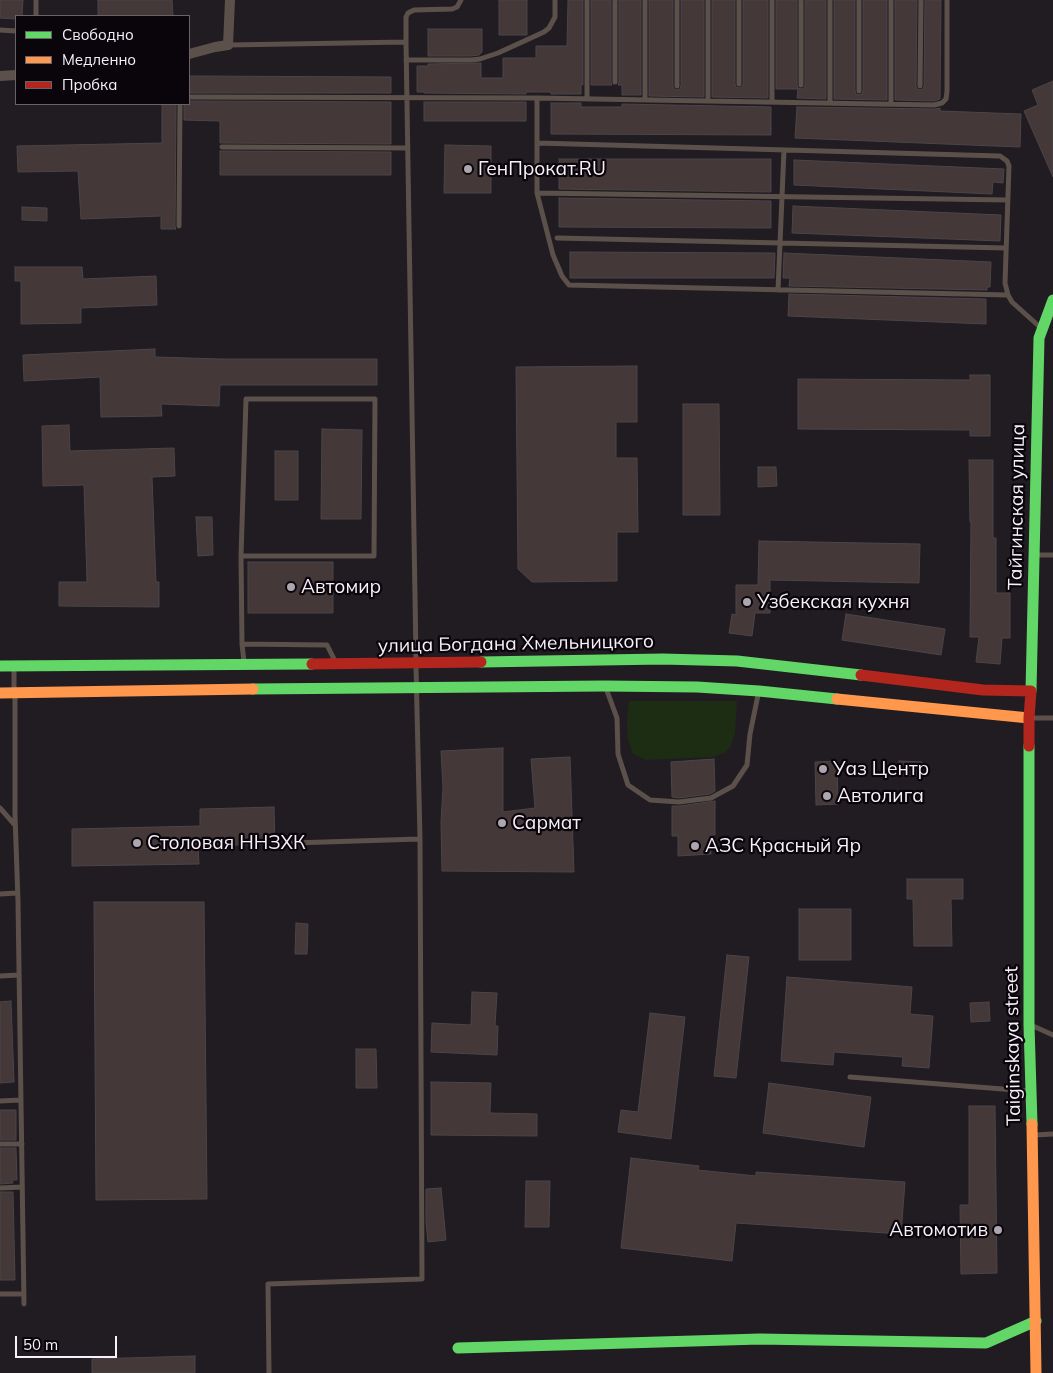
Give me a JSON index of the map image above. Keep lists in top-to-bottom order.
{
  "streets": {
    "main road": ["Тайгинская улица", "улица Богдана Хмельницкого", "Taiginskaya street"]
  },
  "crossings": [
    ["Тайгинская улица", "улица Богдана Хмельницкого"],
    ["Тайгинская улица", "Taiginskaya street"],
    ["улица Богдана Хмельницкого", "Taiginskaya street"]
  ],
  "places": [
    "ГенПрокат.RU",
    "Автомир",
    "Узбекская кухня",
    "Уаз Центр",
    "Автолига",
    "Сармат",
    "Столовая ННЗХК",
    "АЗС Красный Яр",
    "Автомотив"
  ],
  "legend": ["Свободно", "Медленно", "Пробка"],
  "scale_bar": "50 m"
}
